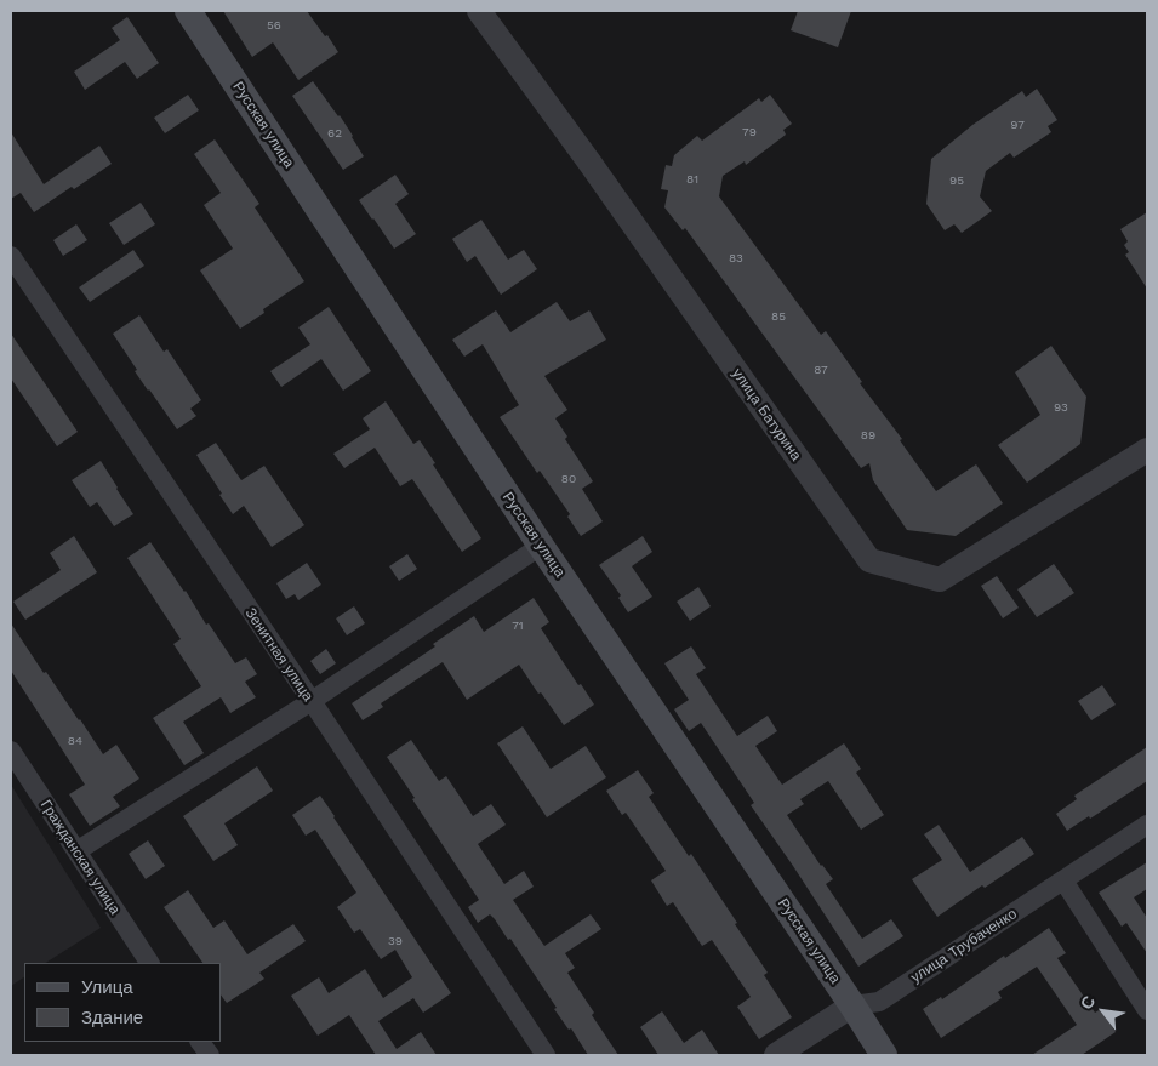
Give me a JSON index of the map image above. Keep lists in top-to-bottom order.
{
  "streets": {
    "main road": ["Русская улица"],
    "street": [
      "улица Батурина",
      "Зенитная улица",
      "Гражданская улица",
      "улица Трубаченко"
    ]
  },
  "crossings": [
    ["Русская улица", "улица Трубаченко"]
  ],
  "house_numbers": [
    "56",
    "97",
    "79",
    "62",
    "81",
    "95",
    "83",
    "85",
    "87",
    "93",
    "89",
    "80",
    "71",
    "84",
    "39"
  ],
  "legend": ["Улица", "Здание"],
  "north": "top left"
}
